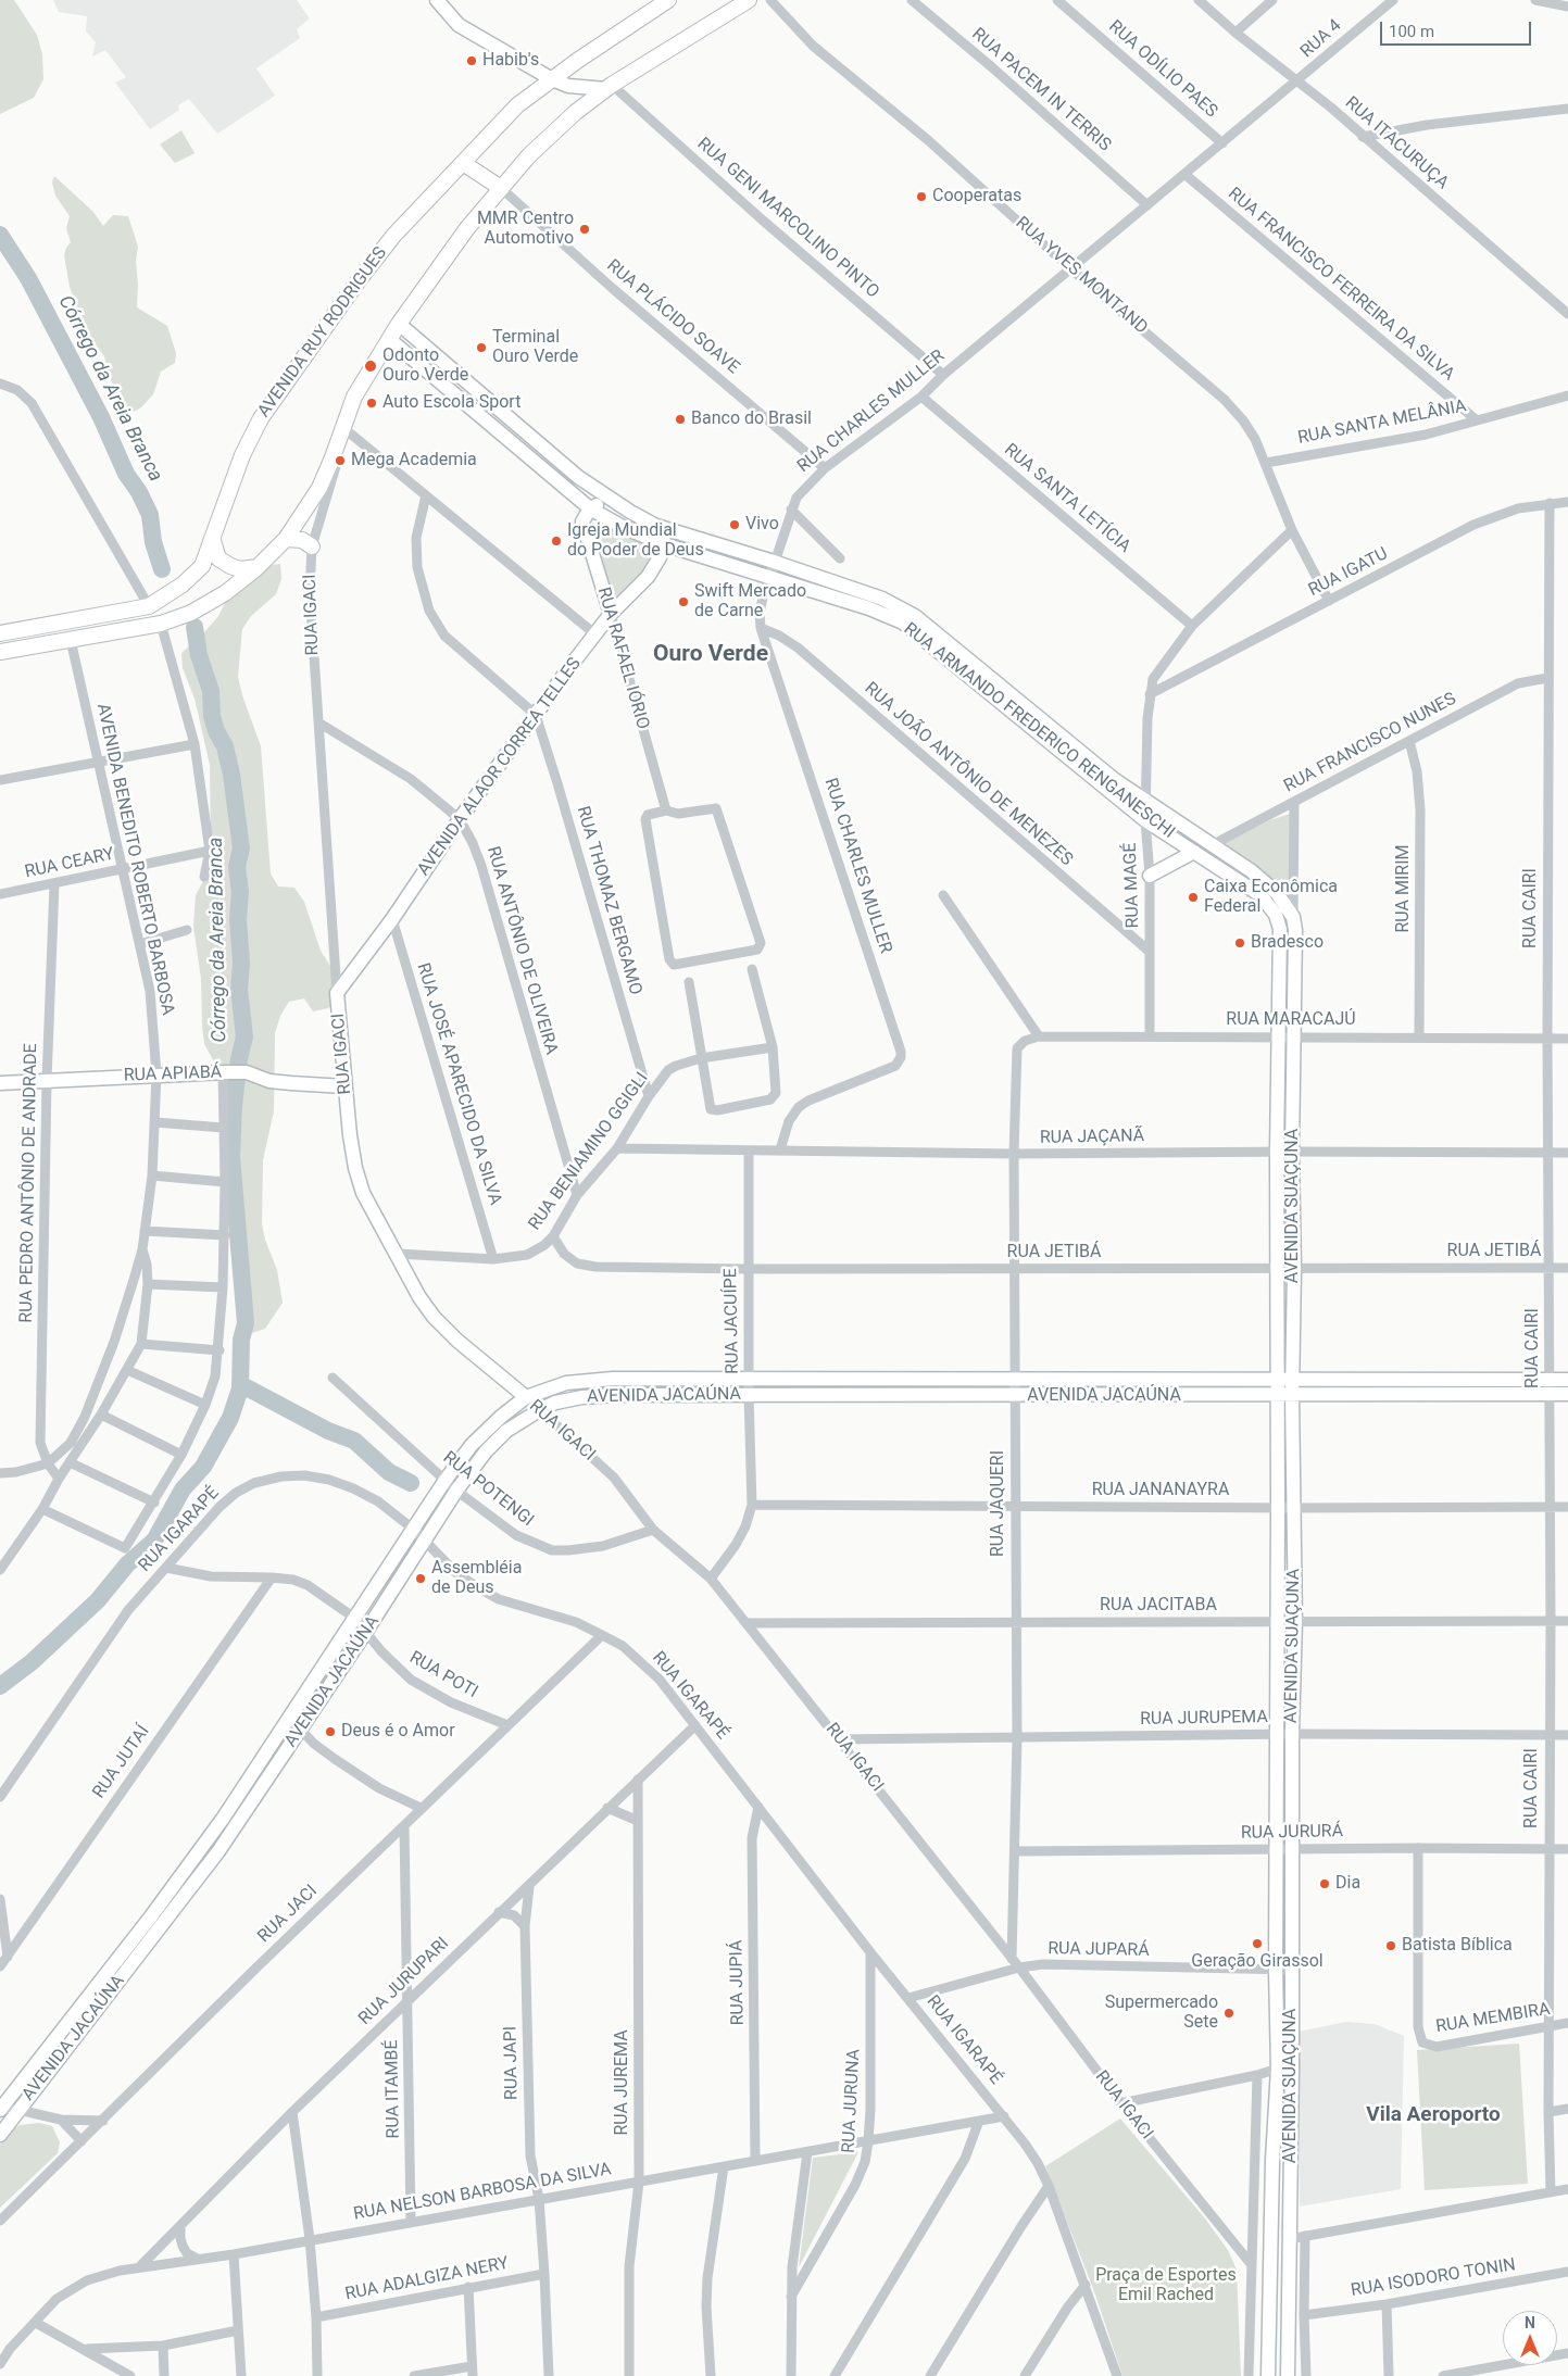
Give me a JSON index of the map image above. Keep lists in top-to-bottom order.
{
  "streets": {
    "main road": [
      "AVENIDA RUY RODRIGUES",
      "RUA IGACI",
      "RUA RAFAEL IÓRIO",
      "RUA ARMANDO FREDERICO RENGANESCHI",
      "AVENIDA ALAOR CORREA TELLES",
      "RUA APIABÁ",
      "AVENIDA SUAÇUNA",
      "AVENIDA JACAÚNA"
    ],
    "street": [
      "RUA 4",
      "RUA ODÍLIO PAES",
      "RUA PACEM IN TERRIS",
      "RUA ITACURUÇA",
      "RUA GENI MARCOLINO PINTO",
      "RUA YVES MONTAND",
      "RUA FRANCISCO FERREIRA DA SILVA",
      "RUA PLÁCIDO SOAVE",
      "RUA CHARLES MULLER",
      "RUA SANTA MELÂNIA",
      "RUA SANTA LETÍCIA",
      "RUA IGATU",
      "RUA FRANCISCO NUNES",
      "RUA JOÃO ANTÔNIO DE MENEZES",
      "AVENIDA BENEDITO ROBERTO BARBOSA",
      "RUA CEARY",
      "RUA MAGÉ",
      "RUA MIRIM",
      "RUA THOMAZ BERGAMO",
      "RUA CAIRI",
      "RUA ANTÔNIO DE OLIVEIRA",
      "RUA MARACAJÚ",
      "RUA JOSÉ APARECIDO DA SILVA",
      "RUA JAÇANÃ",
      "RUA BENIAMINO GGIGLI",
      "RUA PEDRO ANTÔNIO DE ANDRADE",
      "RUA JETIBÁ",
      "RUA JACUÍPE",
      "RUA POTENGI",
      "RUA JANANAYRA",
      "RUA JAQUERI",
      "RUA IGARAPÉ",
      "RUA JACITABA",
      "RUA POTI",
      "RUA JURUPEMA",
      "RUA JUTAÍ",
      "RUA JURURÁ",
      "RUA JACI",
      "RUA JUPARÁ",
      "RUA JURUPARI",
      "RUA JUPIÁ",
      "RUA MEMBIRA",
      "RUA JAPI",
      "RUA JUREMA",
      "RUA ITAMBÉ",
      "RUA JURUNA",
      "RUA NELSON BARBOSA DA SILVA",
      "RUA ISODORO TONIN",
      "RUA ADALGIZA NERY"
    ]
  },
  "crossings": [
    ["RUA 4", "RUA ITACURUÇA"],
    ["RUA 4", "RUA CHARLES MULLER"],
    ["RUA ODÍLIO PAES", "RUA CHARLES MULLER"],
    ["RUA PACEM IN TERRIS", "RUA CHARLES MULLER"],
    ["RUA ITACURUÇA", "RUA CHARLES MULLER"],
    ["RUA GENI MARCOLINO PINTO", "RUA CHARLES MULLER"],
    ["RUA YVES MONTAND", "RUA CHARLES MULLER"],
    ["RUA YVES MONTAND", "RUA SANTA MELÂNIA"],
    ["RUA YVES MONTAND", "RUA IGATU"],
    ["RUA YVES MONTAND", "RUA MAGÉ"],
    ["RUA FRANCISCO FERREIRA DA SILVA", "RUA CHARLES MULLER"],
    ["RUA FRANCISCO FERREIRA DA SILVA", "RUA SANTA MELÂNIA"],
    ["RUA PLÁCIDO SOAVE", "RUA CHARLES MULLER"],
    ["RUA CHARLES MULLER", "RUA SANTA LETÍCIA"],
    ["RUA CHARLES MULLER", "RUA ARMANDO FREDERICO RENGANESCHI"],
    ["RUA CHARLES MULLER", "RUA JOÃO ANTÔNIO DE MENEZES"],
    ["RUA CHARLES MULLER", "RUA JAÇANÃ"],
    ["RUA SANTA LETÍCIA", "RUA MAGÉ"],
    ["RUA IGATU", "RUA MAGÉ"],
    ["RUA IGATU", "RUA CAIRI"],
    ["RUA IGACI", "AVENIDA ALAOR CORREA TELLES"],
    ["RUA IGACI", "RUA ANTÔNIO DE OLIVEIRA"],
    ["RUA IGACI", "RUA APIABÁ"],
    ["RUA IGACI", "RUA BENIAMINO GGIGLI"],
    ["RUA IGACI", "RUA JACUÍPE"],
    ["RUA IGACI", "AVENIDA JACAÚNA"],
    ["RUA IGACI", "RUA POTENGI"],
    ["RUA IGACI", "RUA JAQUERI"],
    ["RUA IGACI", "RUA JACITABA"],
    ["RUA IGACI", "RUA JURUPEMA"],
    ["RUA IGACI", "RUA JUPARÁ"],
    ["RUA RAFAEL IÓRIO", "RUA ARMANDO FREDERICO RENGANESCHI"],
    ["RUA RAFAEL IÓRIO", "AVENIDA ALAOR CORREA TELLES"],
    ["RUA ARMANDO FREDERICO RENGANESCHI", "RUA FRANCISCO NUNES"],
    ["RUA ARMANDO FREDERICO RENGANESCHI", "AVENIDA ALAOR CORREA TELLES"],
    ["RUA ARMANDO FREDERICO RENGANESCHI", "RUA MAGÉ"],
    ["RUA ARMANDO FREDERICO RENGANESCHI", "AVENIDA SUAÇUNA"],
    ["RUA FRANCISCO NUNES", "RUA MIRIM"],
    ["RUA FRANCISCO NUNES", "RUA CAIRI"],
    ["AVENIDA ALAOR CORREA TELLES", "RUA THOMAZ BERGAMO"],
    ["AVENIDA ALAOR CORREA TELLES", "RUA ANTÔNIO DE OLIVEIRA"],
    ["AVENIDA ALAOR CORREA TELLES", "RUA JOSÉ APARECIDO DA SILVA"],
    ["RUA JOÃO ANTÔNIO DE MENEZES", "RUA MAGÉ"],
    ["AVENIDA BENEDITO ROBERTO BARBOSA", "RUA CEARY"],
    ["AVENIDA BENEDITO ROBERTO BARBOSA", "RUA APIABÁ"],
    ["AVENIDA BENEDITO ROBERTO BARBOSA", "RUA PEDRO ANTÔNIO DE ANDRADE"],
    ["RUA CEARY", "RUA PEDRO ANTÔNIO DE ANDRADE"],
    ["RUA MAGÉ", "RUA MARACAJÚ"],
    ["RUA MIRIM", "RUA MARACAJÚ"],
    ["RUA THOMAZ BERGAMO", "RUA BENIAMINO GGIGLI"],
    ["RUA CAIRI", "RUA MARACAJÚ"],
    ["RUA CAIRI", "RUA JAÇANÃ"],
    ["RUA CAIRI", "RUA JETIBÁ"],
    ["RUA CAIRI", "AVENIDA JACAÚNA"],
    ["RUA CAIRI", "RUA JANANAYRA"],
    ["RUA CAIRI", "RUA JACITABA"],
    ["RUA CAIRI", "RUA JURUPEMA"],
    ["RUA CAIRI", "RUA JURURÁ"],
    ["RUA CAIRI", "RUA MEMBIRA"],
    ["RUA ANTÔNIO DE OLIVEIRA", "RUA BENIAMINO GGIGLI"],
    ["RUA MARACAJÚ", "AVENIDA SUAÇUNA"],
    ["RUA MARACAJÚ", "RUA JAQUERI"],
    ["RUA APIABÁ", "RUA PEDRO ANTÔNIO DE ANDRADE"],
    ["RUA JOSÉ APARECIDO DA SILVA", "RUA BENIAMINO GGIGLI"],
    ["RUA JAÇANÃ", "RUA BENIAMINO GGIGLI"],
    ["RUA JAÇANÃ", "AVENIDA SUAÇUNA"],
    ["RUA JAÇANÃ", "RUA JACUÍPE"],
    ["RUA JAÇANÃ", "RUA JAQUERI"],
    ["RUA BENIAMINO GGIGLI", "RUA JETIBÁ"],
    ["AVENIDA SUAÇUNA", "RUA JETIBÁ"],
    ["AVENIDA SUAÇUNA", "AVENIDA JACAÚNA"],
    ["AVENIDA SUAÇUNA", "RUA JANANAYRA"],
    ["AVENIDA SUAÇUNA", "RUA JACITABA"],
    ["AVENIDA SUAÇUNA", "RUA JURUPEMA"],
    ["AVENIDA SUAÇUNA", "RUA JURURÁ"],
    ["AVENIDA SUAÇUNA", "RUA JUPARÁ"],
    ["RUA JETIBÁ", "RUA JACUÍPE"],
    ["RUA JETIBÁ", "RUA JAQUERI"],
    ["RUA JACUÍPE", "AVENIDA JACAÚNA"],
    ["RUA JACUÍPE", "RUA JANANAYRA"],
    ["AVENIDA JACAÚNA", "RUA POTENGI"],
    ["AVENIDA JACAÚNA", "RUA JAQUERI"],
    ["AVENIDA JACAÚNA", "RUA IGARAPÉ"],
    ["AVENIDA JACAÚNA", "RUA POTI"],
    ["RUA JANANAYRA", "RUA JAQUERI"],
    ["RUA JAQUERI", "RUA JACITABA"],
    ["RUA JAQUERI", "RUA JURUPEMA"],
    ["RUA JAQUERI", "RUA JURURÁ"],
    ["RUA IGARAPÉ", "RUA POTI"],
    ["RUA IGARAPÉ", "RUA JACI"],
    ["RUA IGARAPÉ", "RUA JUPARÁ"],
    ["RUA IGARAPÉ", "RUA JURUPARI"],
    ["RUA IGARAPÉ", "RUA JUPIÁ"],
    ["RUA IGARAPÉ", "RUA JURUNA"],
    ["RUA IGARAPÉ", "RUA NELSON BARBOSA DA SILVA"],
    ["RUA POTI", "RUA JUTAÍ"],
    ["RUA POTI", "RUA JACI"],
    ["RUA JURURÁ", "RUA MEMBIRA"],
    ["RUA JACI", "RUA ITAMBÉ"],
    ["RUA JURUPARI", "RUA JAPI"],
    ["RUA JURUPARI", "RUA JUREMA"],
    ["RUA JURUPARI", "RUA ITAMBÉ"],
    ["RUA JURUPARI", "RUA NELSON BARBOSA DA SILVA"],
    ["RUA JUPIÁ", "RUA NELSON BARBOSA DA SILVA"],
    ["RUA JAPI", "RUA NELSON BARBOSA DA SILVA"],
    ["RUA JAPI", "RUA ADALGIZA NERY"],
    ["RUA JUREMA", "RUA NELSON BARBOSA DA SILVA"],
    ["RUA ITAMBÉ", "RUA NELSON BARBOSA DA SILVA"],
    ["RUA JURUNA", "RUA NELSON BARBOSA DA SILVA"]
  ],
  "districts": ["Ouro Verde", "Vila Aeroporto"],
  "water": ["Córrego da Areia Branca"],
  "parks": ["Praça de Esportes Emil Rached"],
  "places": [
    "Habib's",
    "Cooperatas",
    "MMR Centro Automotivo",
    "Terminal Ouro Verde",
    "Odonto Ouro Verde",
    "Auto Escola Sport",
    "Banco do Brasil",
    "Mega Academia",
    "Vivo",
    "Igreja Mundial do Poder de Deus",
    "Swift Mercado de Carne",
    "Caixa Econômica Federal",
    "Bradesco",
    "Assembléia de Deus",
    "Deus é o Amor",
    "Dia",
    "Geração Girassol",
    "Batista Bíblica",
    "Supermercado Sete"
  ],
  "scale_bar": "100 m",
  "north": "top"
}
